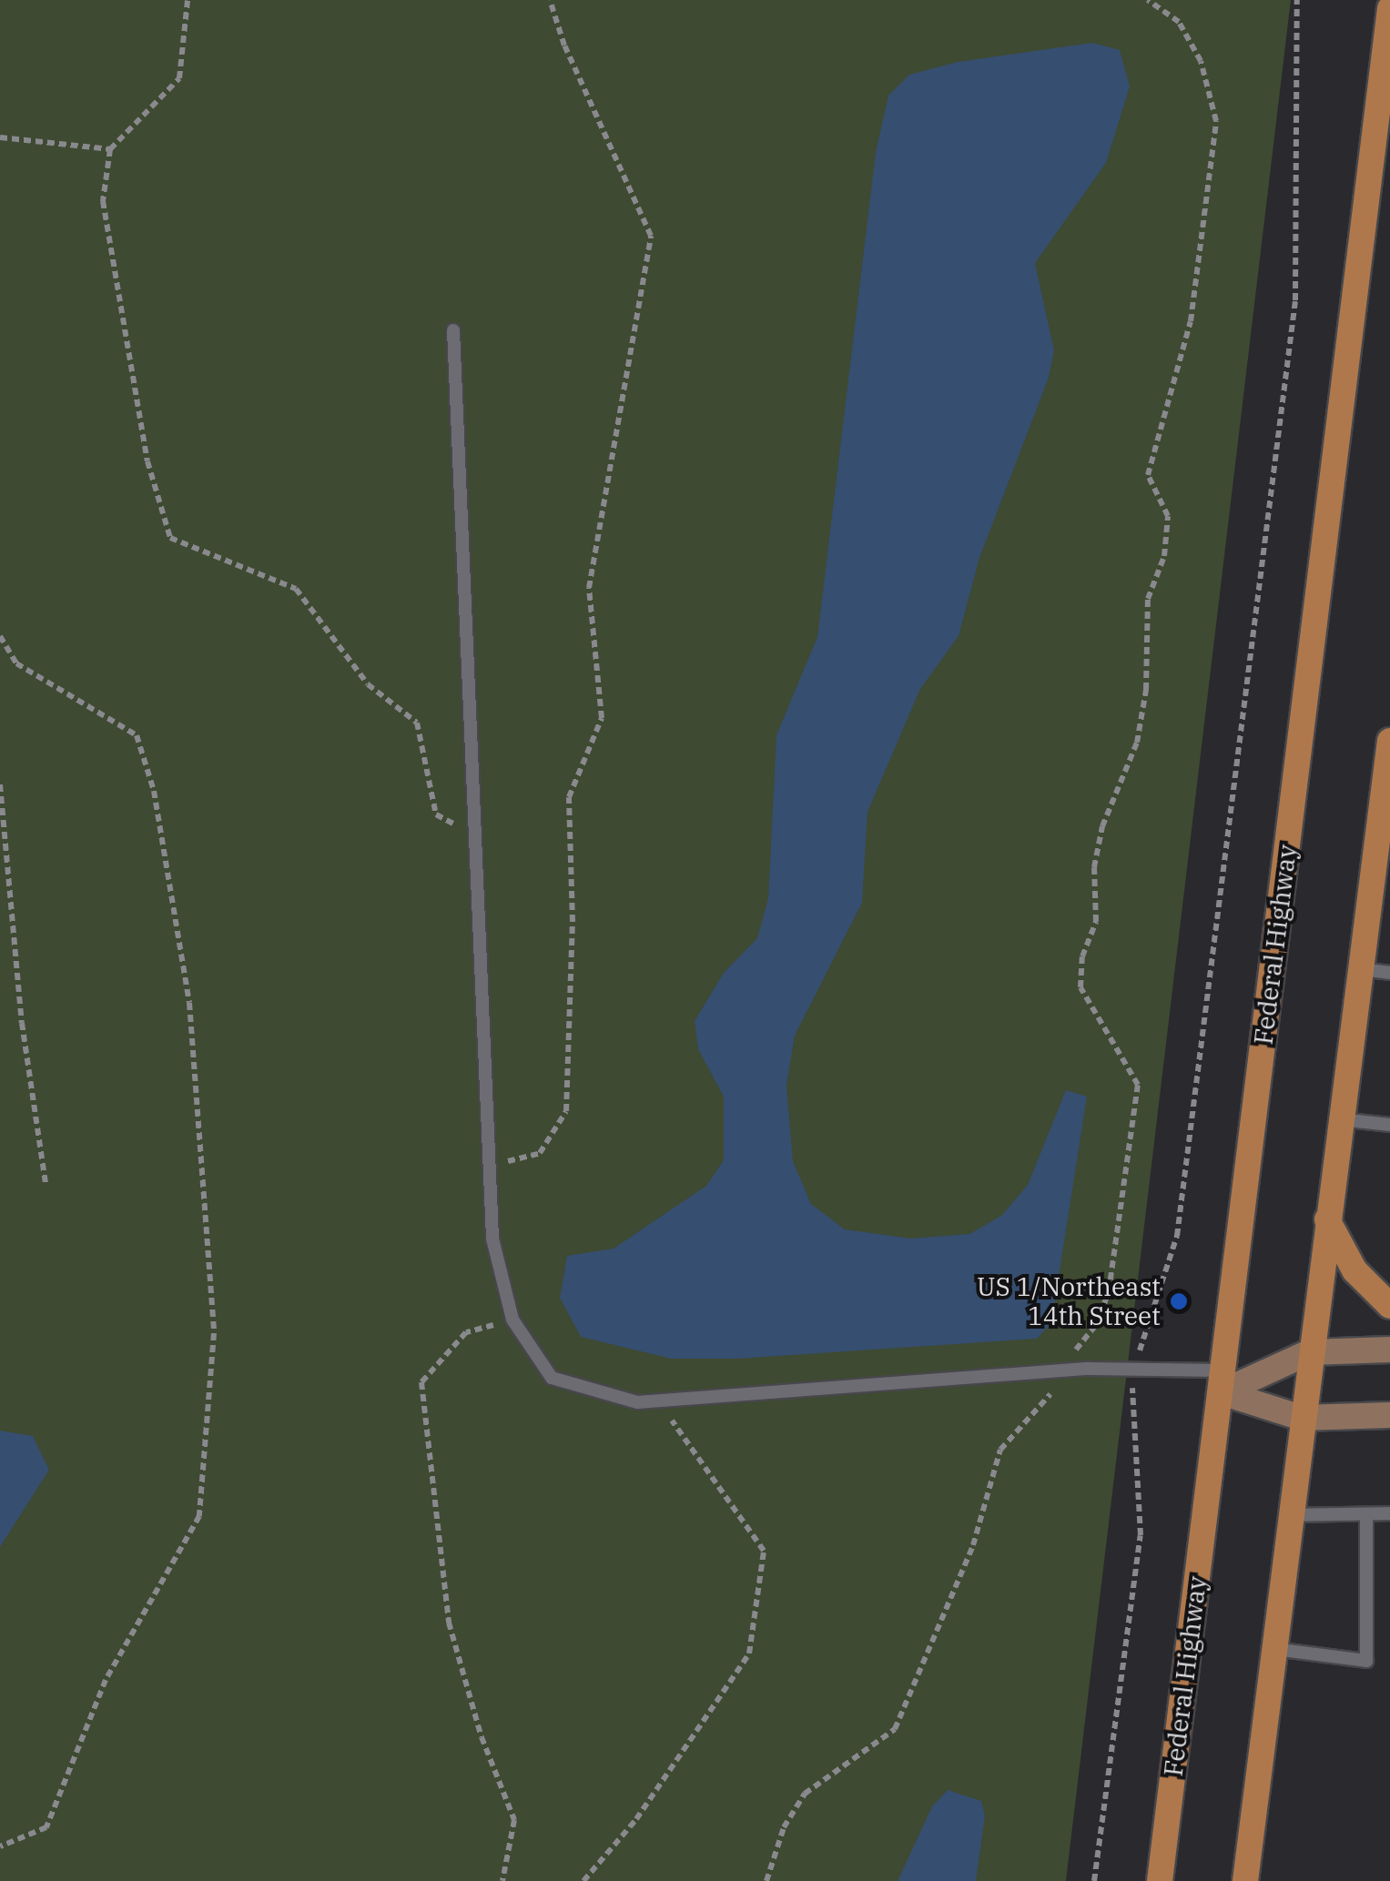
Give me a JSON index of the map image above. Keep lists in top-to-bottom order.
{
  "streets": {
    "main road": ["Federal Highway"]
  },
  "places": ["US 1/Northeast 14th Street"]
}
